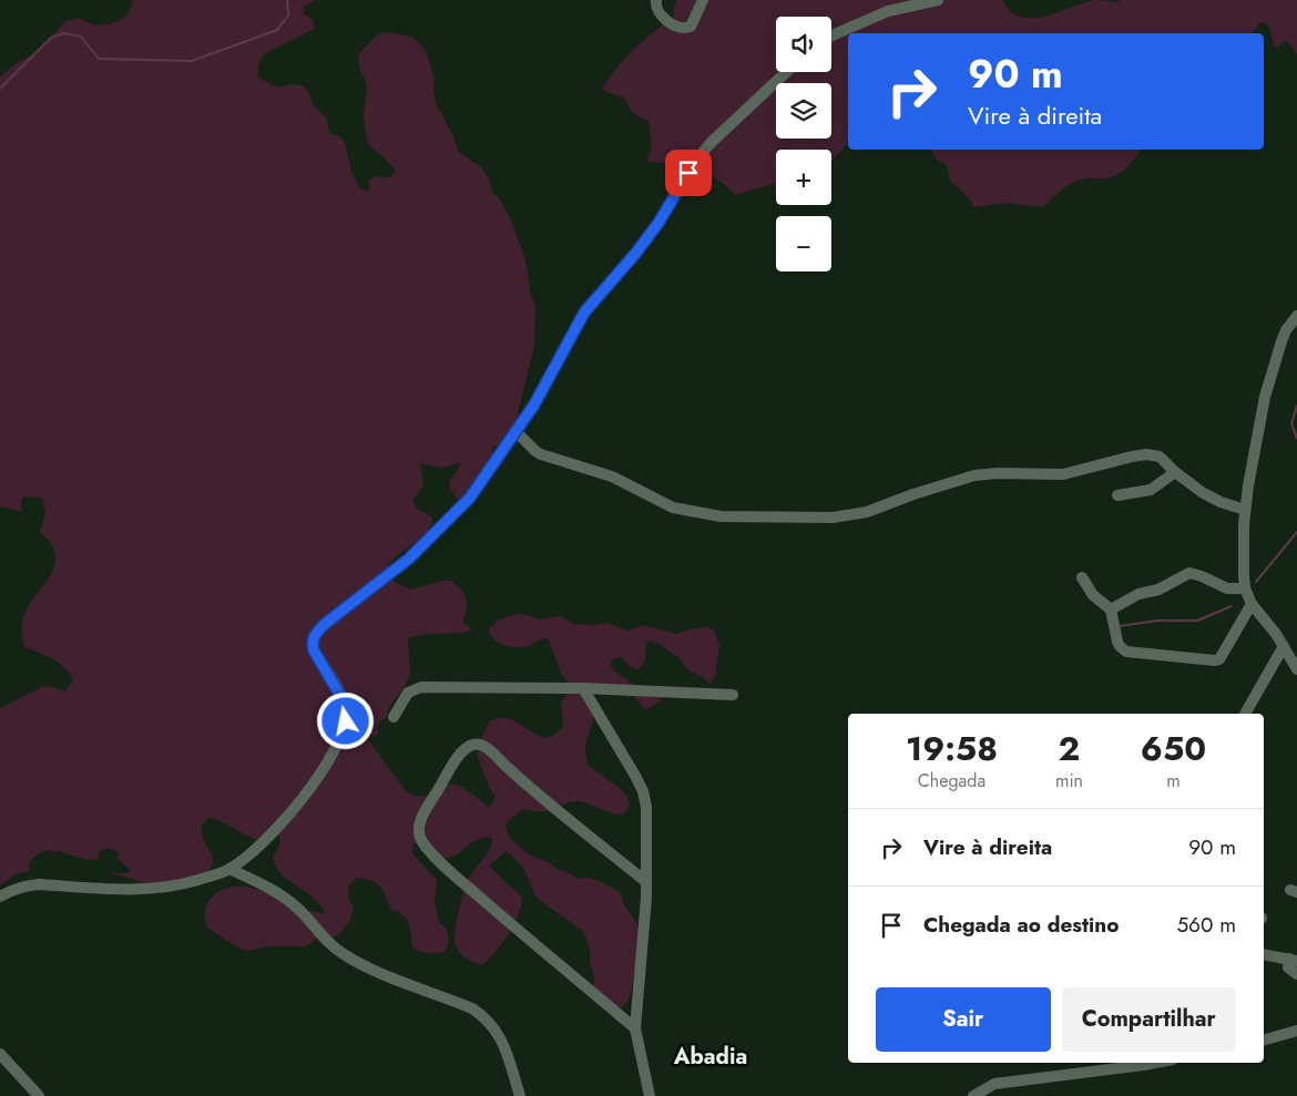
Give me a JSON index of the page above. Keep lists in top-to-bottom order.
{
  "districts": ["Abadia"],
  "page": {
    "map_buttons": ["+", "−"],
    "turn": ["90 m", "Vire à direita"],
    "eta": [
      "19:58",
      "Chegada",
      "2",
      "min",
      "650",
      "m"
    ],
    "list": [
      {
        "name": "Vire à direita",
        "value": "90 m"
      },
      {
        "name": "Chegada ao destino",
        "value": "560 m"
      }
    ],
    "buttons": ["Sair", "Compartilhar"]
  }
}
